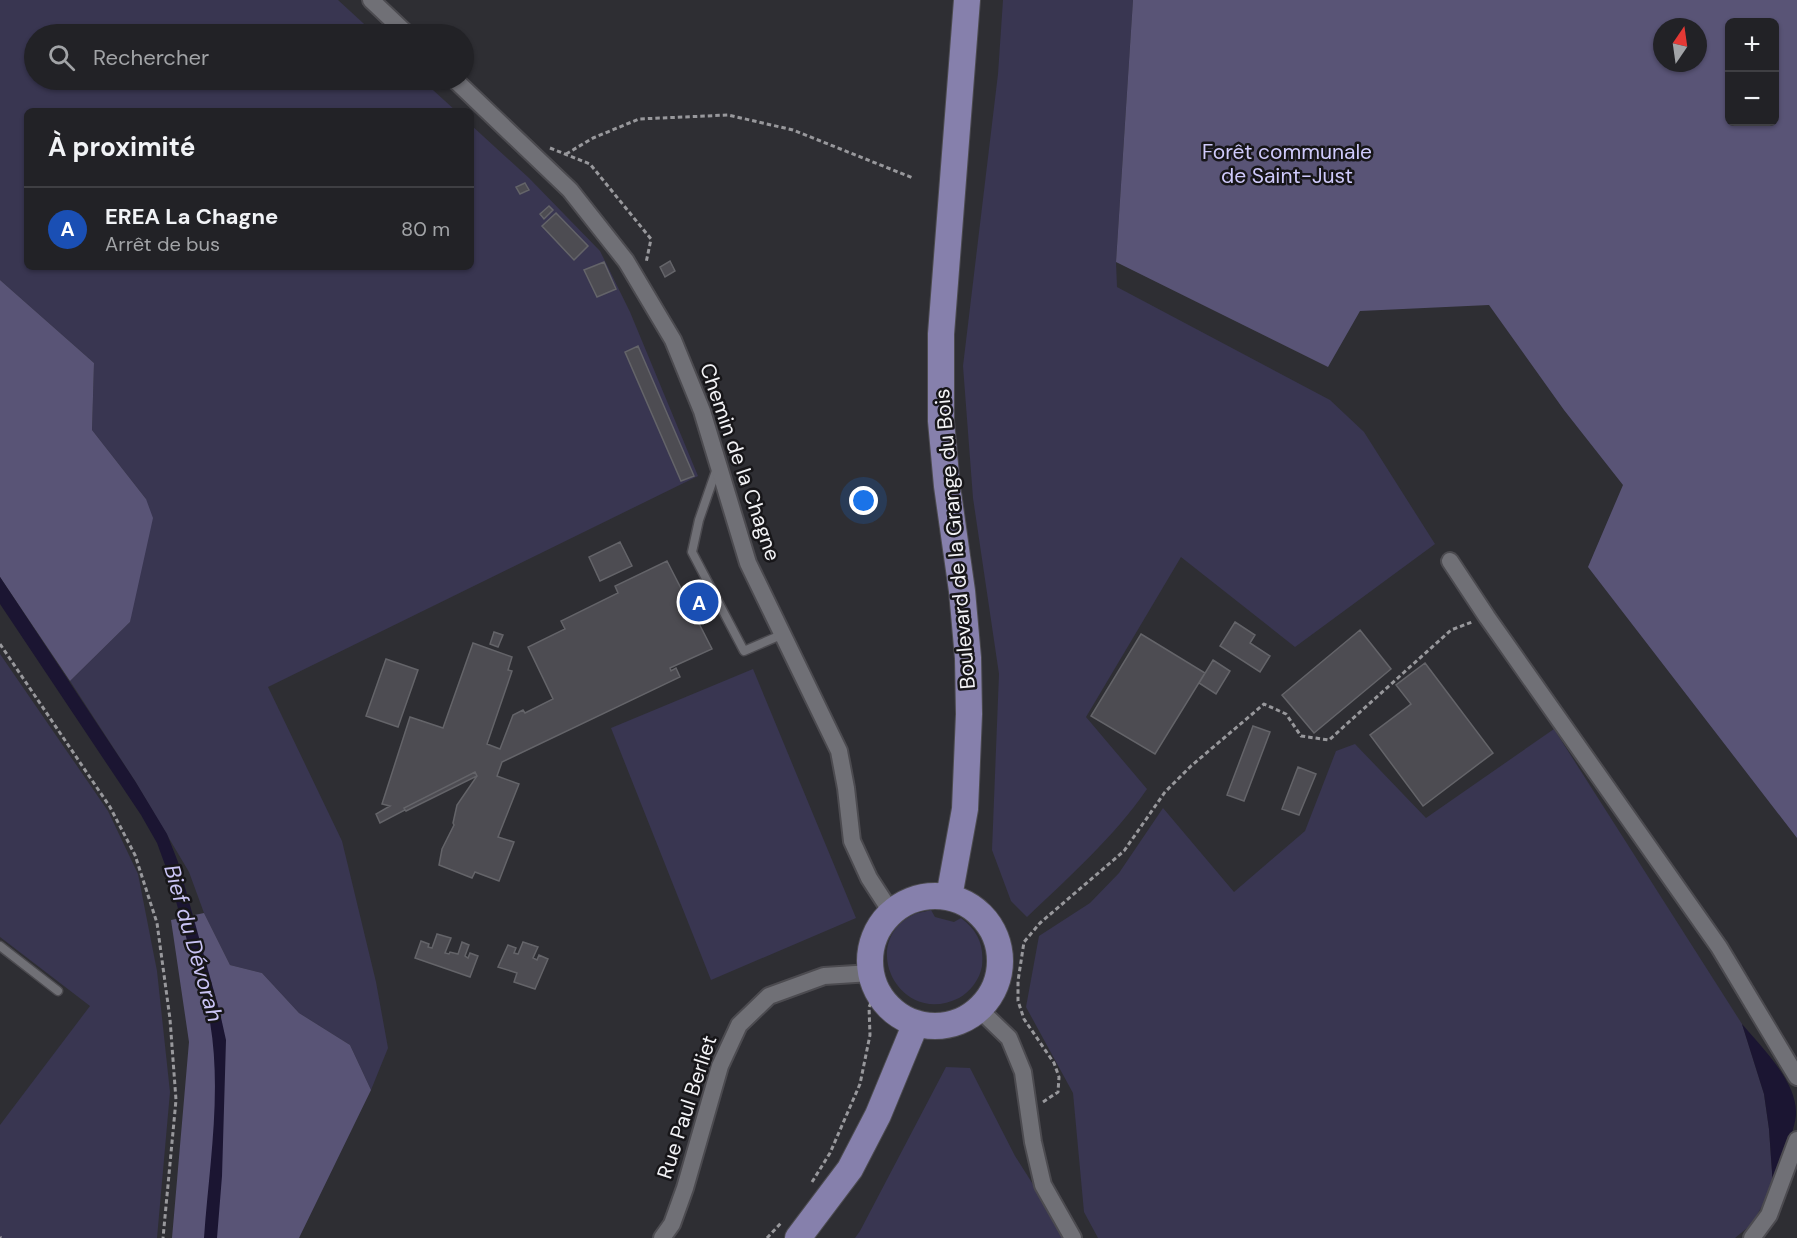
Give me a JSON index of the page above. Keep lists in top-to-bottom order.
{
  "streets": {
    "main road": ["Boulevard de la Grange du Bois"],
    "street": ["Chemin de la Chagne", "Rue Paul Berliet"]
  },
  "crossings": [
    ["Chemin de la Chagne", "Boulevard de la Grange du Bois"],
    ["Chemin de la Chagne", "Rue Paul Berliet"],
    ["Boulevard de la Grange du Bois", "Rue Paul Berliet"]
  ],
  "water": ["Bief du Dévorah"],
  "parks": ["Forêt communale de Saint-Just"],
  "north": "top",
  "page": {
    "map_buttons": ["+", "−"],
    "search": "Rechercher",
    "heading": "À proximité",
    "list": [
      {
        "mark": "A",
        "name": "EREA La Chagne",
        "note": "Arrêt de bus",
        "value": "80 m"
      }
    ],
    "pins": "A"
  }
}
